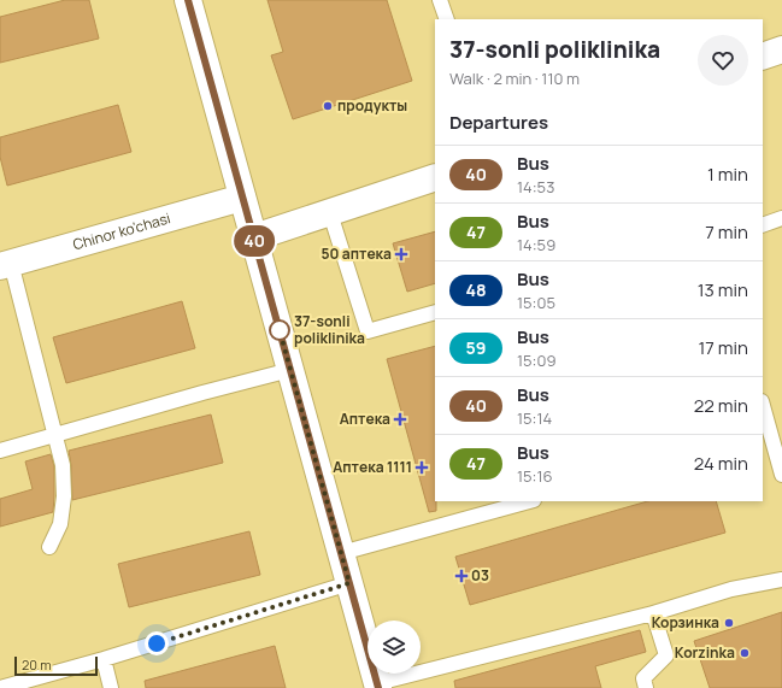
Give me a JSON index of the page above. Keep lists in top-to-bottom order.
{
  "streets": {
    "street": ["Chinor ko'chasi"]
  },
  "places": {
    "other": [
      "продукты",
      "37-sonli poliklinika",
      "Корзинка",
      "Korzinka"
    ],
    "health": [
      "50 аптека",
      "Аптека",
      "Аптека 1111",
      "03"
    ]
  },
  "lines": ["bus line 40"],
  "scale_bar": "20 m",
  "page": {
    "on_map": "40",
    "heading": [
      ["37-sonli poliklinika", "Walk · 2 min · 110 m"],
      "Departures"
    ],
    "list": [
      {
        "mark": "40",
        "name": "Bus",
        "note": "14:53",
        "value": "1 min"
      },
      {
        "mark": "47",
        "name": "Bus",
        "note": "14:59",
        "value": "7 min"
      },
      {
        "mark": "48",
        "name": "Bus",
        "note": "15:05",
        "value": "13 min"
      },
      {
        "mark": "59",
        "name": "Bus",
        "note": "15:09",
        "value": "17 min"
      },
      {
        "mark": "40",
        "name": "Bus",
        "note": "15:14",
        "value": "22 min"
      },
      {
        "mark": "47",
        "name": "Bus",
        "note": "15:16",
        "value": "24 min"
      }
    ],
    "scale": "20 m"
  }
}
